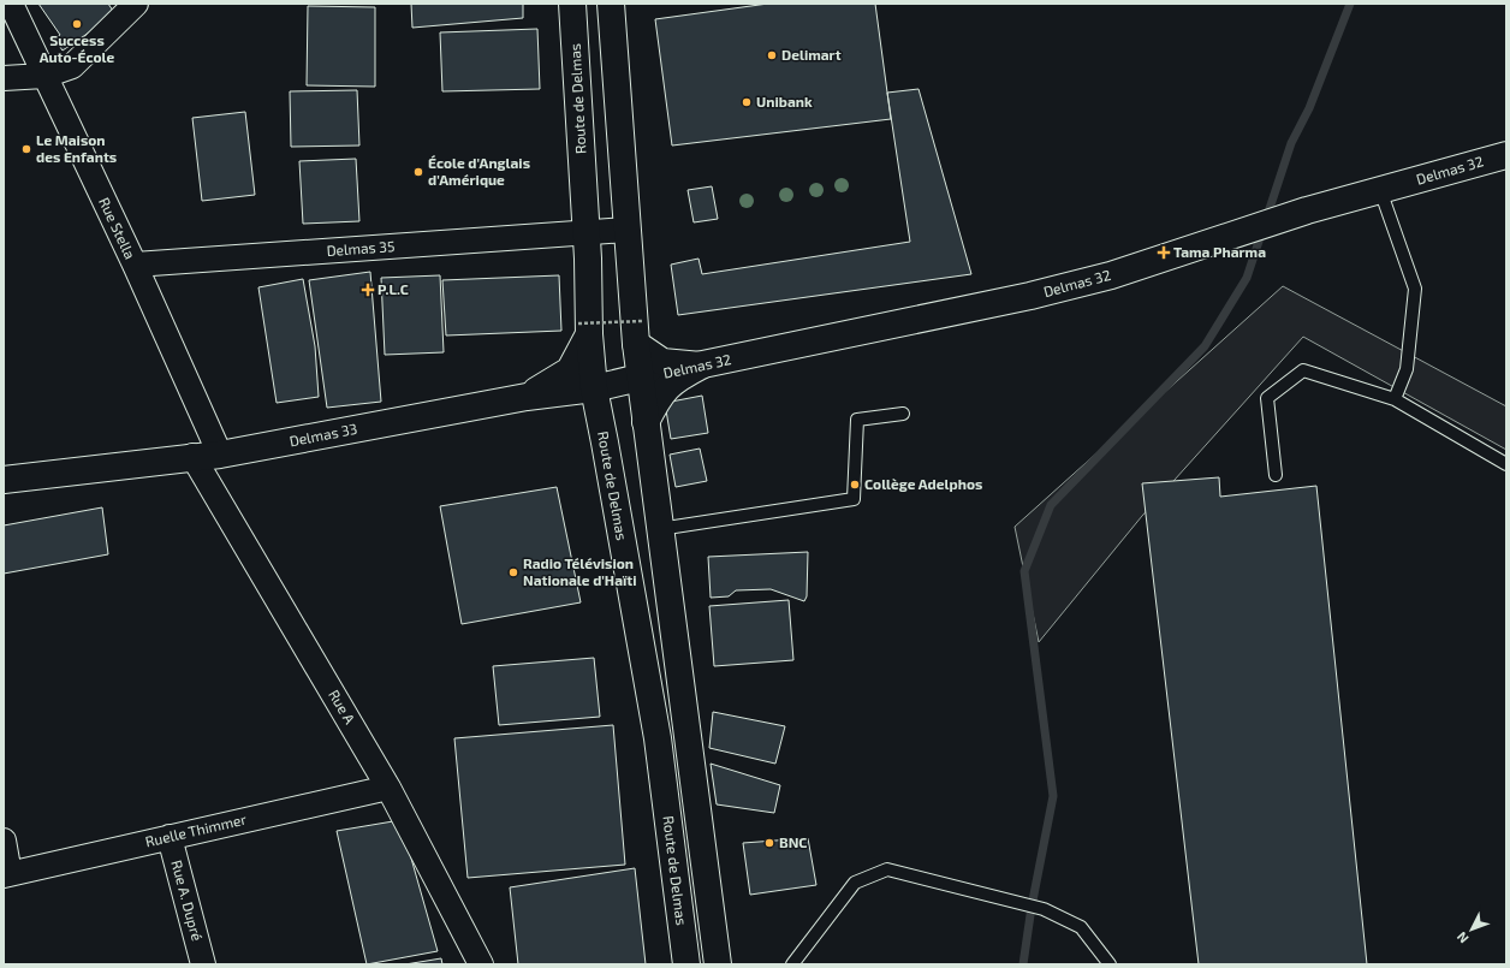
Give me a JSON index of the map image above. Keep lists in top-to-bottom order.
{
  "streets": {
    "main road": ["Route de Delmas", "Delmas 32", "Delmas 33"],
    "street": [
      "Rue Stella",
      "Delmas 35",
      "Rue A",
      "Ruelle Thimmer",
      "Rue A. Dupré"
    ]
  },
  "crossings": [
    ["Route de Delmas", "Delmas 32"],
    ["Route de Delmas", "Delmas 35"],
    ["Route de Delmas", "Delmas 33"],
    ["Delmas 32", "Delmas 33"],
    ["Rue Stella", "Delmas 35"],
    ["Rue Stella", "Delmas 33"],
    ["Delmas 33", "Rue A"],
    ["Rue A", "Ruelle Thimmer"],
    ["Ruelle Thimmer", "Rue A. Dupré"]
  ],
  "places": {
    "other": [
      "Success Auto-École",
      "Delimart",
      "Unibank",
      "Le Maison des Enfants",
      "École d'Anglais d'Amérique",
      "Collège Adelphos",
      "Radio Télévision Nationale d'Haïti",
      "BNC"
    ],
    "health": ["Tama Pharma", "P.L.C"]
  },
  "north": "bottom left"
}
